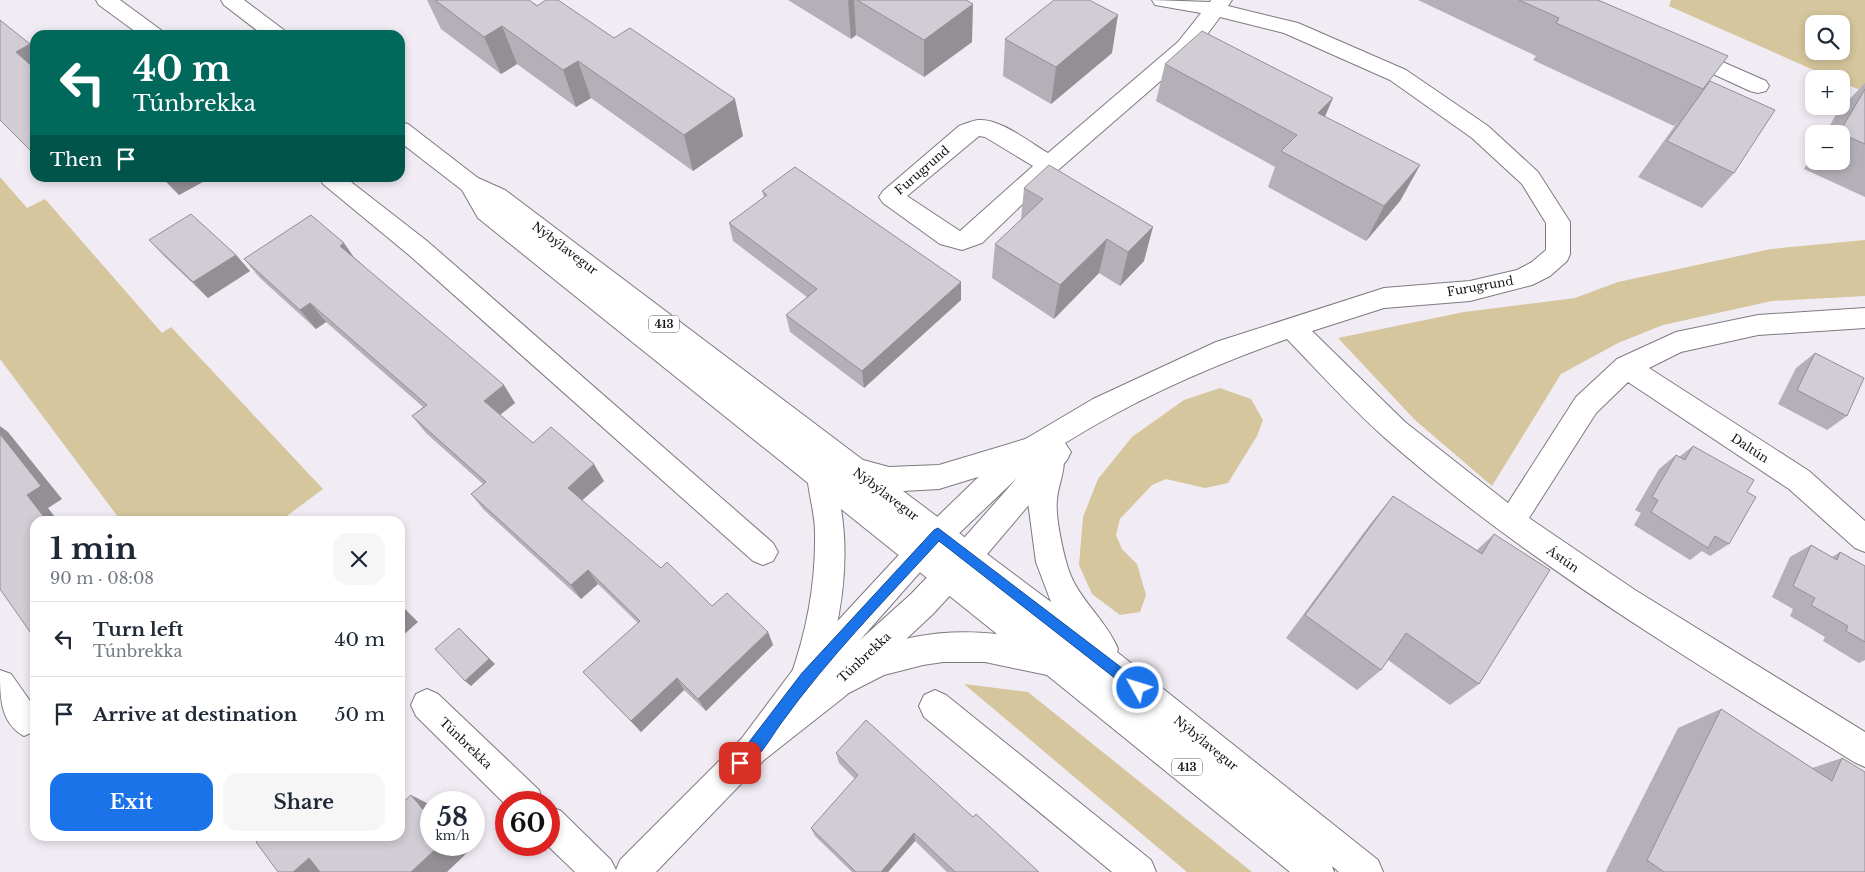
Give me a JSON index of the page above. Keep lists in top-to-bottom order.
{
  "streets": {
    "street": [
      "Furugrund",
      "Nýbýlavegur",
      "413",
      "Daltún",
      "Ástún",
      "Túnbrekka"
    ]
  },
  "crossings": [
    ["Furugrund", "Nýbýlavegur"],
    ["Furugrund", "Ástún"],
    ["Furugrund", "Túnbrekka"],
    ["Nýbýlavegur", "Túnbrekka"]
  ],
  "page": {
    "map_buttons": ["+", "−"],
    "turn": ["40 m", "Túnbrekka"],
    "then": "Then",
    "heading": ["1 min", "90 m · 08:08"],
    "list": [
      {
        "name": "Turn left",
        "note": "Túnbrekka",
        "value": "40 m"
      },
      {
        "name": "Arrive at destination",
        "value": "50 m"
      }
    ],
    "buttons": ["Exit", "Share"],
    "speed": "58 km/h",
    "limit": "60"
  }
}
